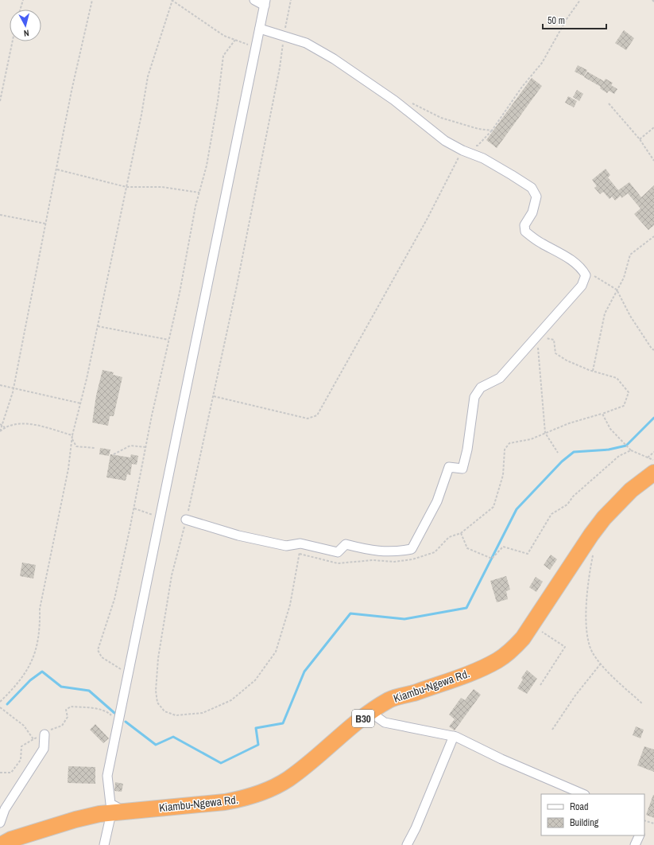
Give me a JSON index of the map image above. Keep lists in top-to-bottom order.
{
  "streets": {
    "highway": ["Kiambu-Ngewa Rd.", "B30"]
  },
  "legend": ["Road", "Building"],
  "scale_bar": "50 m",
  "north": "bottom"
}
